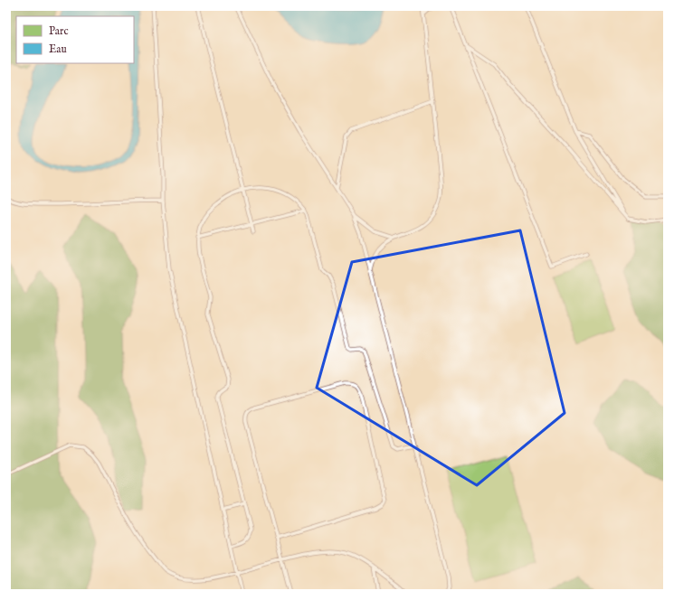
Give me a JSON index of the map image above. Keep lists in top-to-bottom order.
{
  "legend": ["Parc", "Eau"]
}
